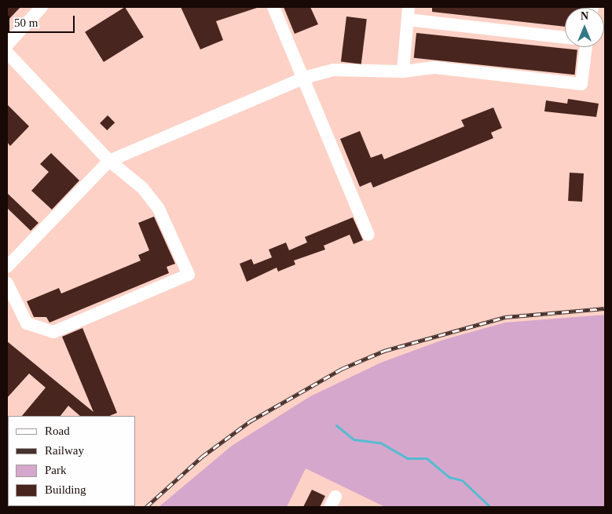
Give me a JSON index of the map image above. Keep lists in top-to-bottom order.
{
  "legend": [
    "Road",
    "Railway",
    "Park",
    "Building"
  ],
  "scale_bar": "50 m",
  "north": "top"
}
